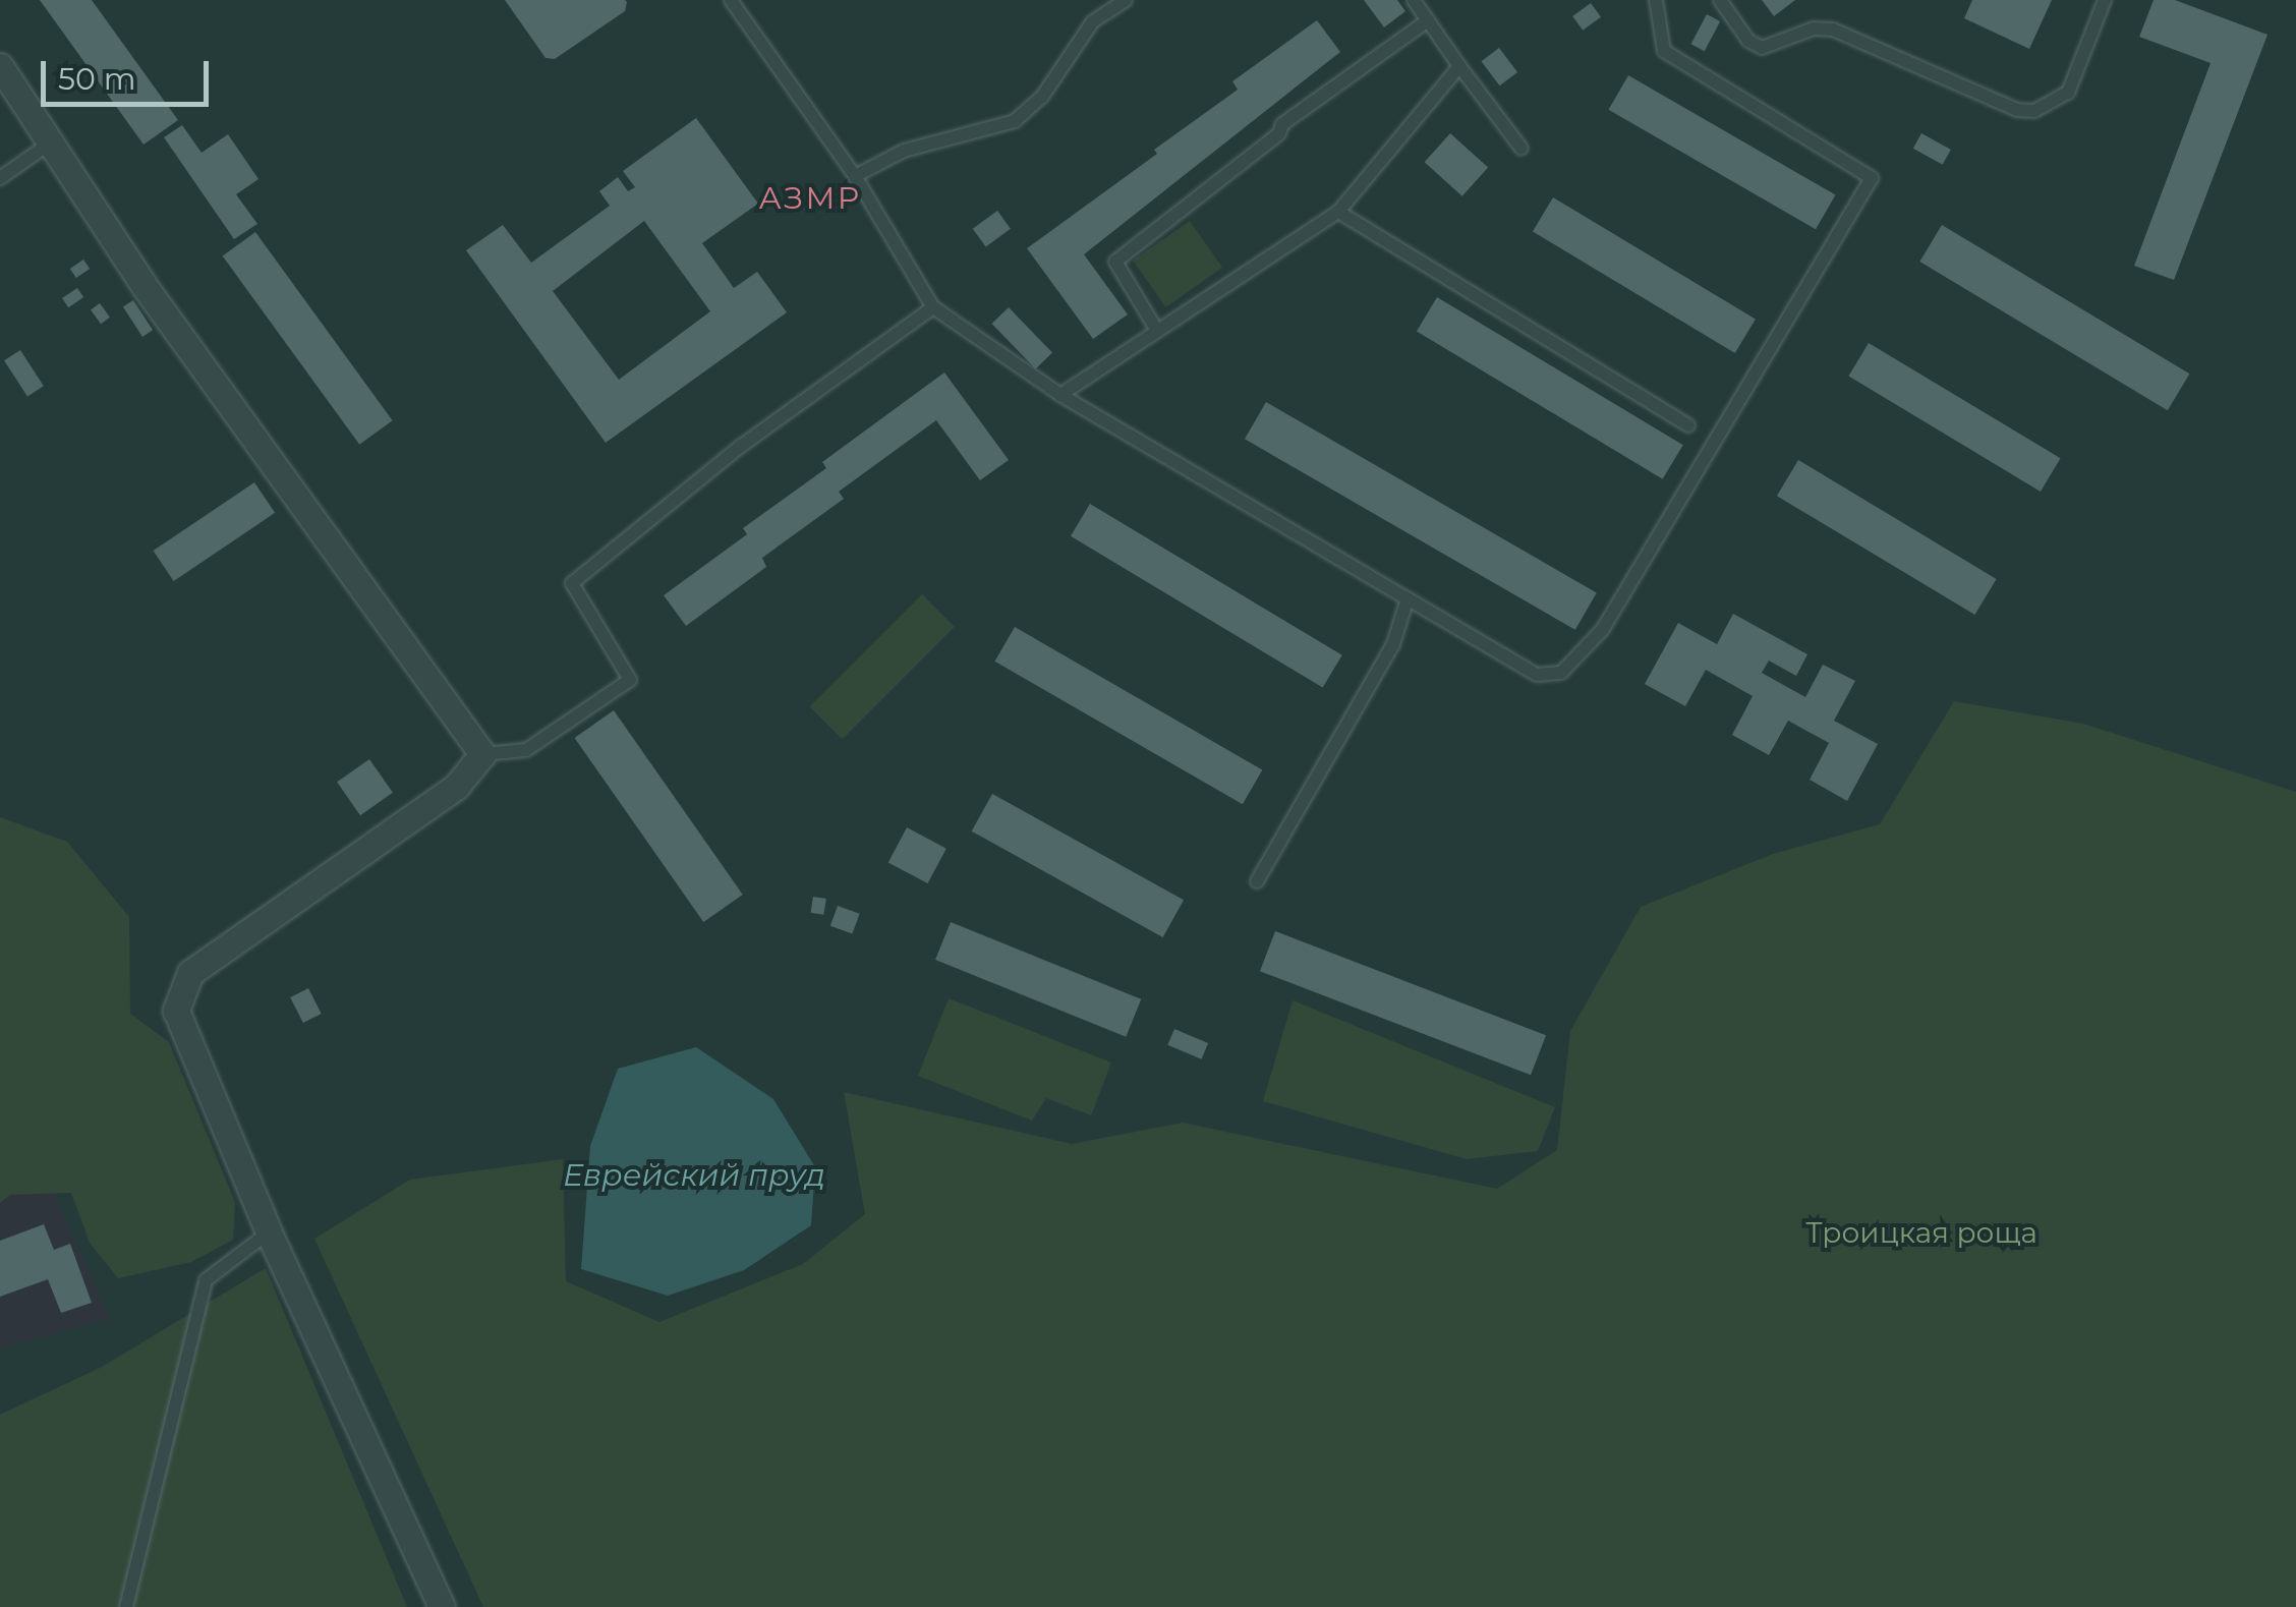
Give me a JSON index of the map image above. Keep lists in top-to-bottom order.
{
  "districts": ["АЗМР"],
  "water": ["Еврейский пруд"],
  "parks": ["Троицкая роща"],
  "scale_bar": "50 m"
}
